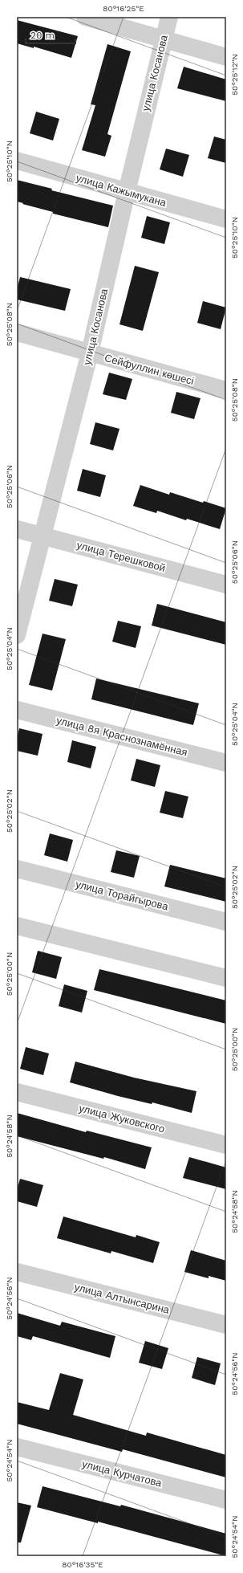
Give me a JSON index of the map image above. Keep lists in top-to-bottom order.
{
  "streets": {
    "street": [
      "улица Косанова",
      "улица Кажымукана",
      "Сейфуллин көшесі",
      "улица Терешковой",
      "улица 8я Краснознамённая",
      "улица Торайгырова",
      "улица Жуковского",
      "улица Алтынсарина",
      "улица Курчатова"
    ]
  },
  "crossings": [
    ["улица Косанова", "улица Кажымукана"],
    ["улица Косанова", "Сейфуллин көшесі"],
    ["улица Косанова", "улица Терешковой"]
  ],
  "scale_bar": "20 m",
  "coordinates": [
    "80°16'25\"E",
    "50°25'12\"N",
    "50°25'10\"N",
    "50°25'08\"N",
    "50°25'06\"N",
    "50°25'04\"N",
    "50°25'02\"N",
    "50°25'00\"N",
    "50°24'58\"N",
    "50°24'56\"N",
    "50°24'54\"N",
    "80°16'35\"E"
  ]
}
